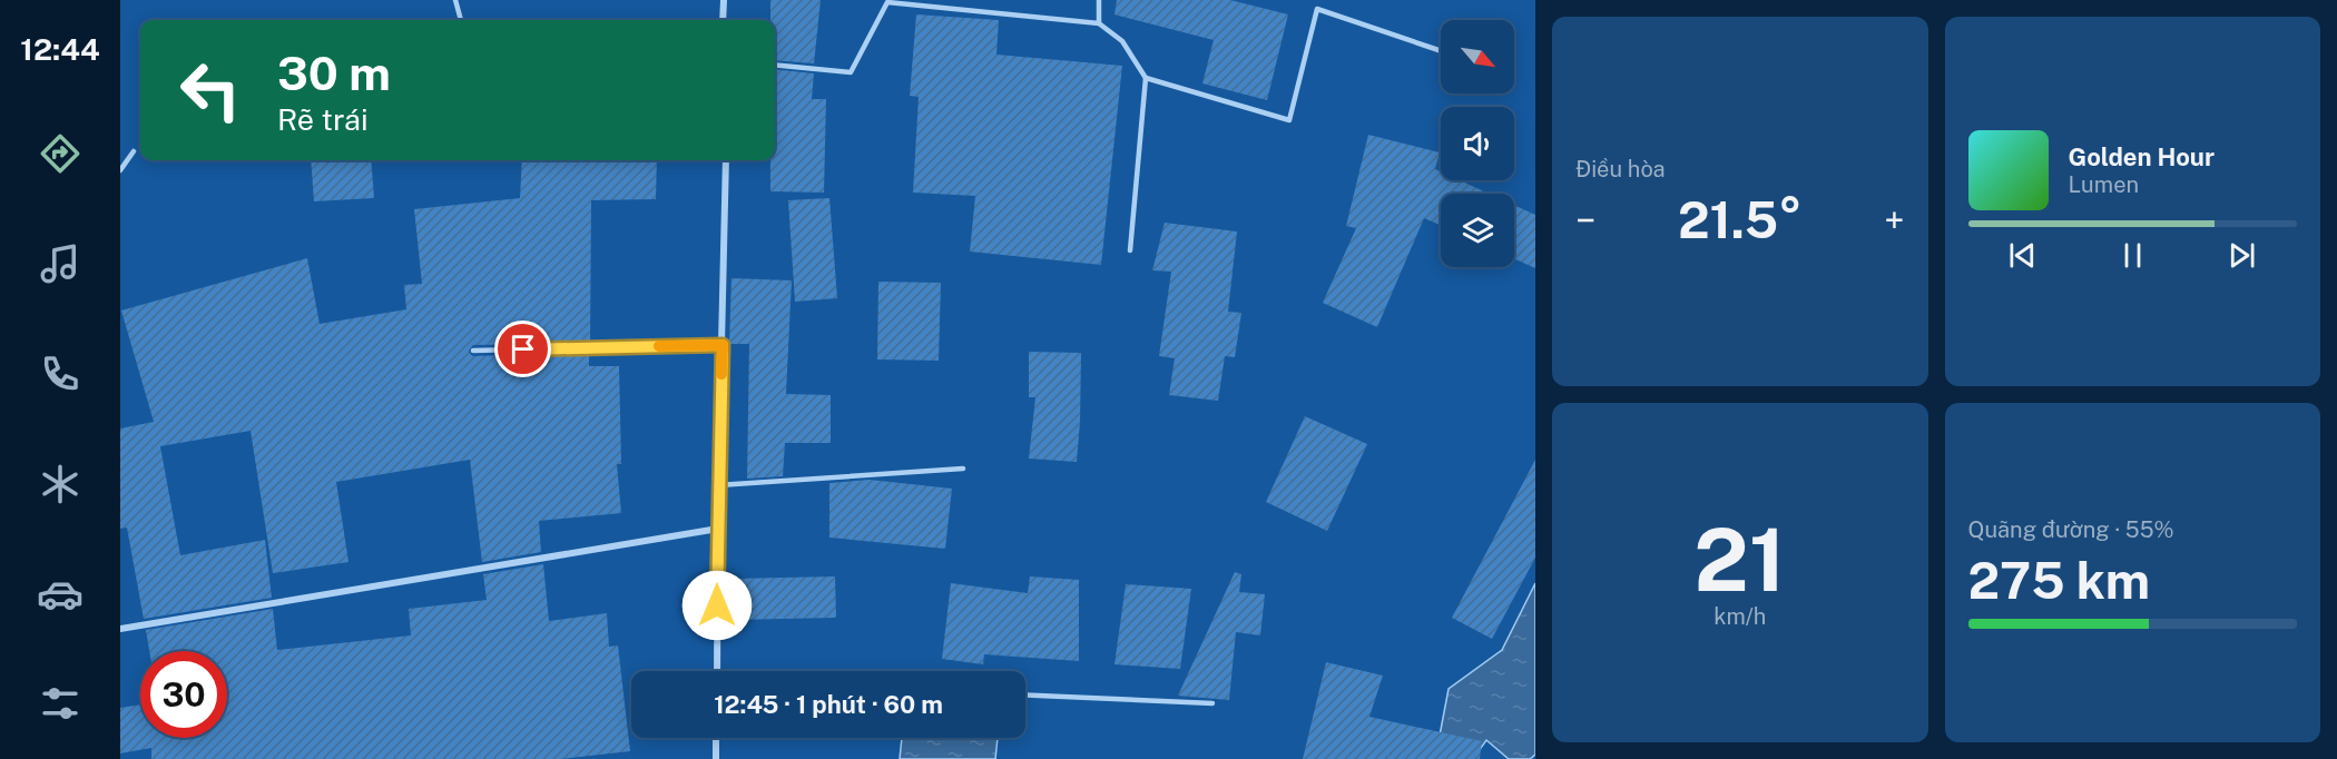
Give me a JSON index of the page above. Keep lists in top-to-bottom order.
{
  "north": "bottom right",
  "page": {
    "tabs": "12:44",
    "tile": [
      "Điều hòa",
      ["21", "km/h"],
      ["Quãng đường · 55%", "275 km"]
    ],
    "turn": ["30 m", "Rẽ trái"],
    "song": ["Golden Hour", "Lumen"],
    "heat": ["−", "21.5°", "+"],
    "limit": "30",
    "trip": "12:45 · 1 phút · 60 m"
  }
}
